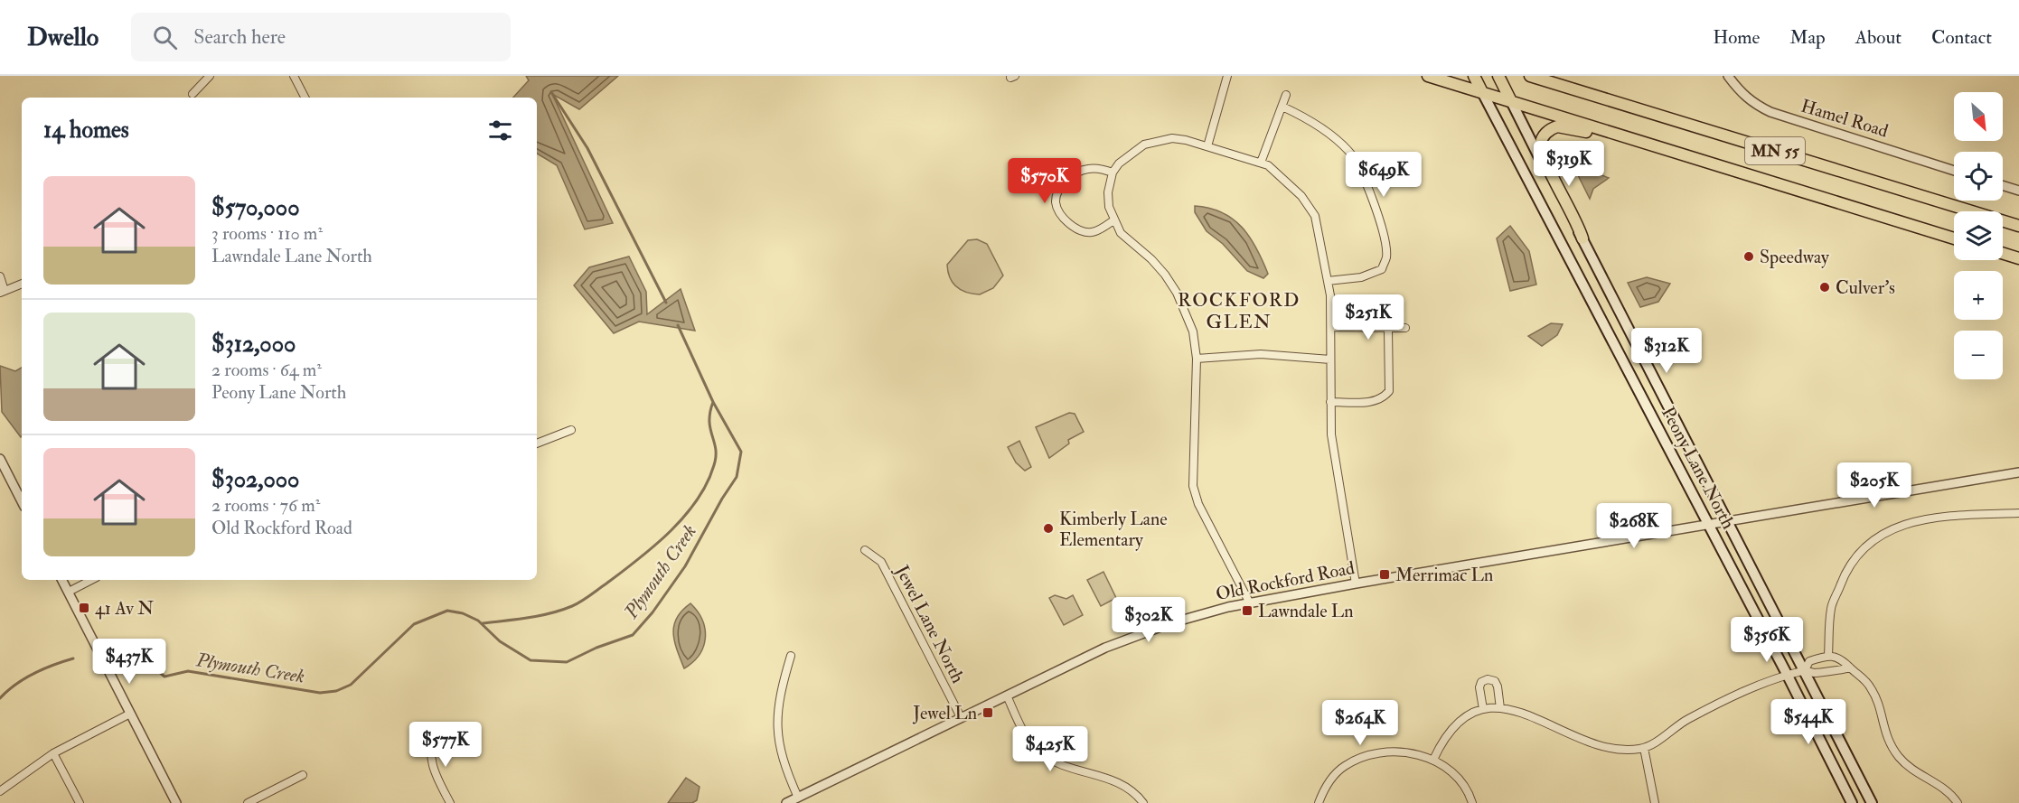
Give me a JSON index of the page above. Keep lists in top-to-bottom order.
{
  "streets": {
    "main road": ["MN 55", "Peony Lane North"],
    "street": ["Hamel Road", "Old Rockford Road", "Jewel Lane North"]
  },
  "crossings": [
    ["MN 55", "Peony Lane North"],
    ["Peony Lane North", "Old Rockford Road"],
    ["Old Rockford Road", "Jewel Lane North"]
  ],
  "districts": ["ROCKFORD GLEN"],
  "water": ["Plymouth Creek"],
  "places": {
    "other": ["Speedway", "Culver's", "Kimberly Lane Elementary"],
    "transit": [
      "Merrimac Ln",
      "41 Av N",
      "Lawndale Ln",
      "Jewel Ln"
    ]
  },
  "north": "bottom right",
  "page": {
    "header": "Dwello",
    "search": "Search here",
    "nav": [
      "Home",
      "Map",
      "About",
      "Contact"
    ],
    "map_buttons": ["+", "−"],
    "heading": "14 homes",
    "price": [
      "$319K",
      "$649K",
      "$570K",
      "$251K",
      "$312K",
      "$205K",
      "$268K",
      "$302K",
      "$356K",
      "$437K",
      "$544K",
      "$264K",
      "$577K",
      "$425K"
    ],
    "list": [
      {
        "name": "$570,000",
        "note": "3 rooms · 110 m² · Lawndale Lane North"
      },
      {
        "name": "$312,000",
        "note": "2 rooms · 64 m² · Peony Lane North"
      },
      {
        "name": "$302,000",
        "note": "2 rooms · 76 m² · Old Rockford Road"
      }
    ]
  }
}
